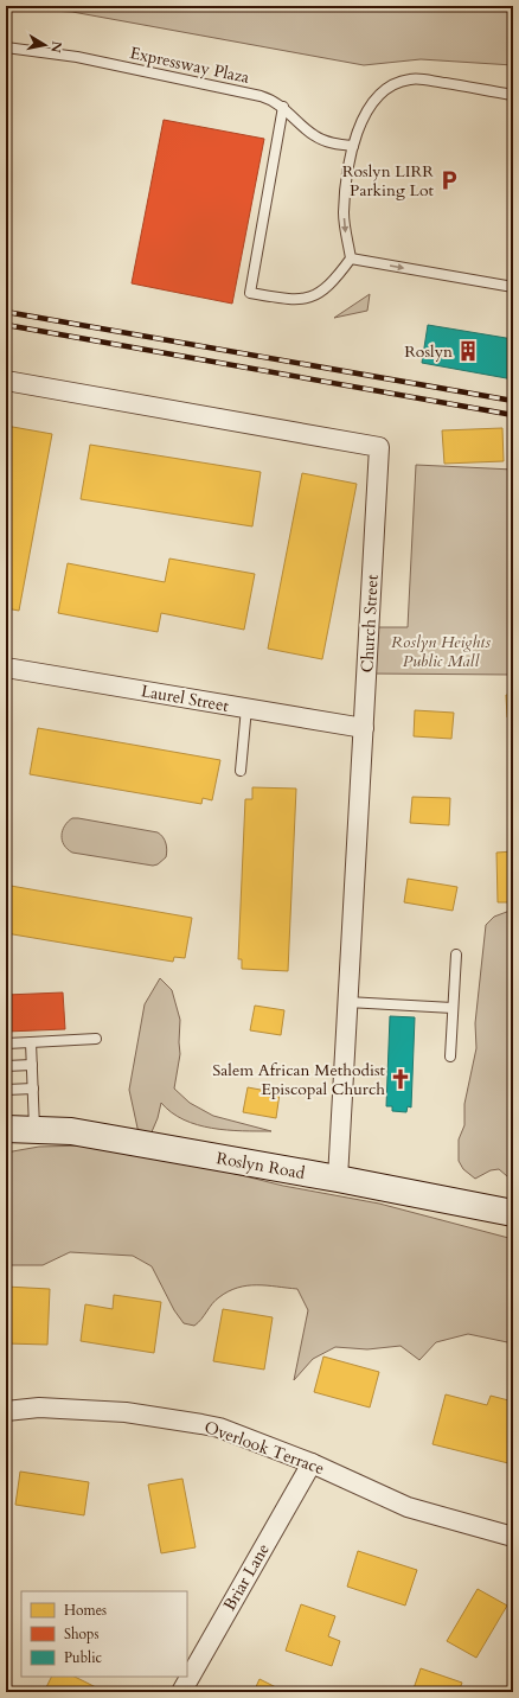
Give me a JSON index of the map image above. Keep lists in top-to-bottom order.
{
  "streets": {
    "main road": ["Roslyn Road"],
    "street": [
      "Church Street",
      "Laurel Street",
      "Overlook Terrace",
      "Briar Lane"
    ],
    "lane": ["Expressway Plaza"]
  },
  "crossings": [
    ["Church Street", "Laurel Street"],
    ["Church Street", "Roslyn Road"],
    ["Overlook Terrace", "Briar Lane"]
  ],
  "parks": ["Roslyn Heights Public Mall"],
  "places": {
    "parking": ["Roslyn LIRR Parking Lot"],
    "building": ["Roslyn"],
    "church": ["Salem African Methodist Episcopal Church"]
  },
  "legend": ["Homes", "Shops", "Public"],
  "north": "right"
}
